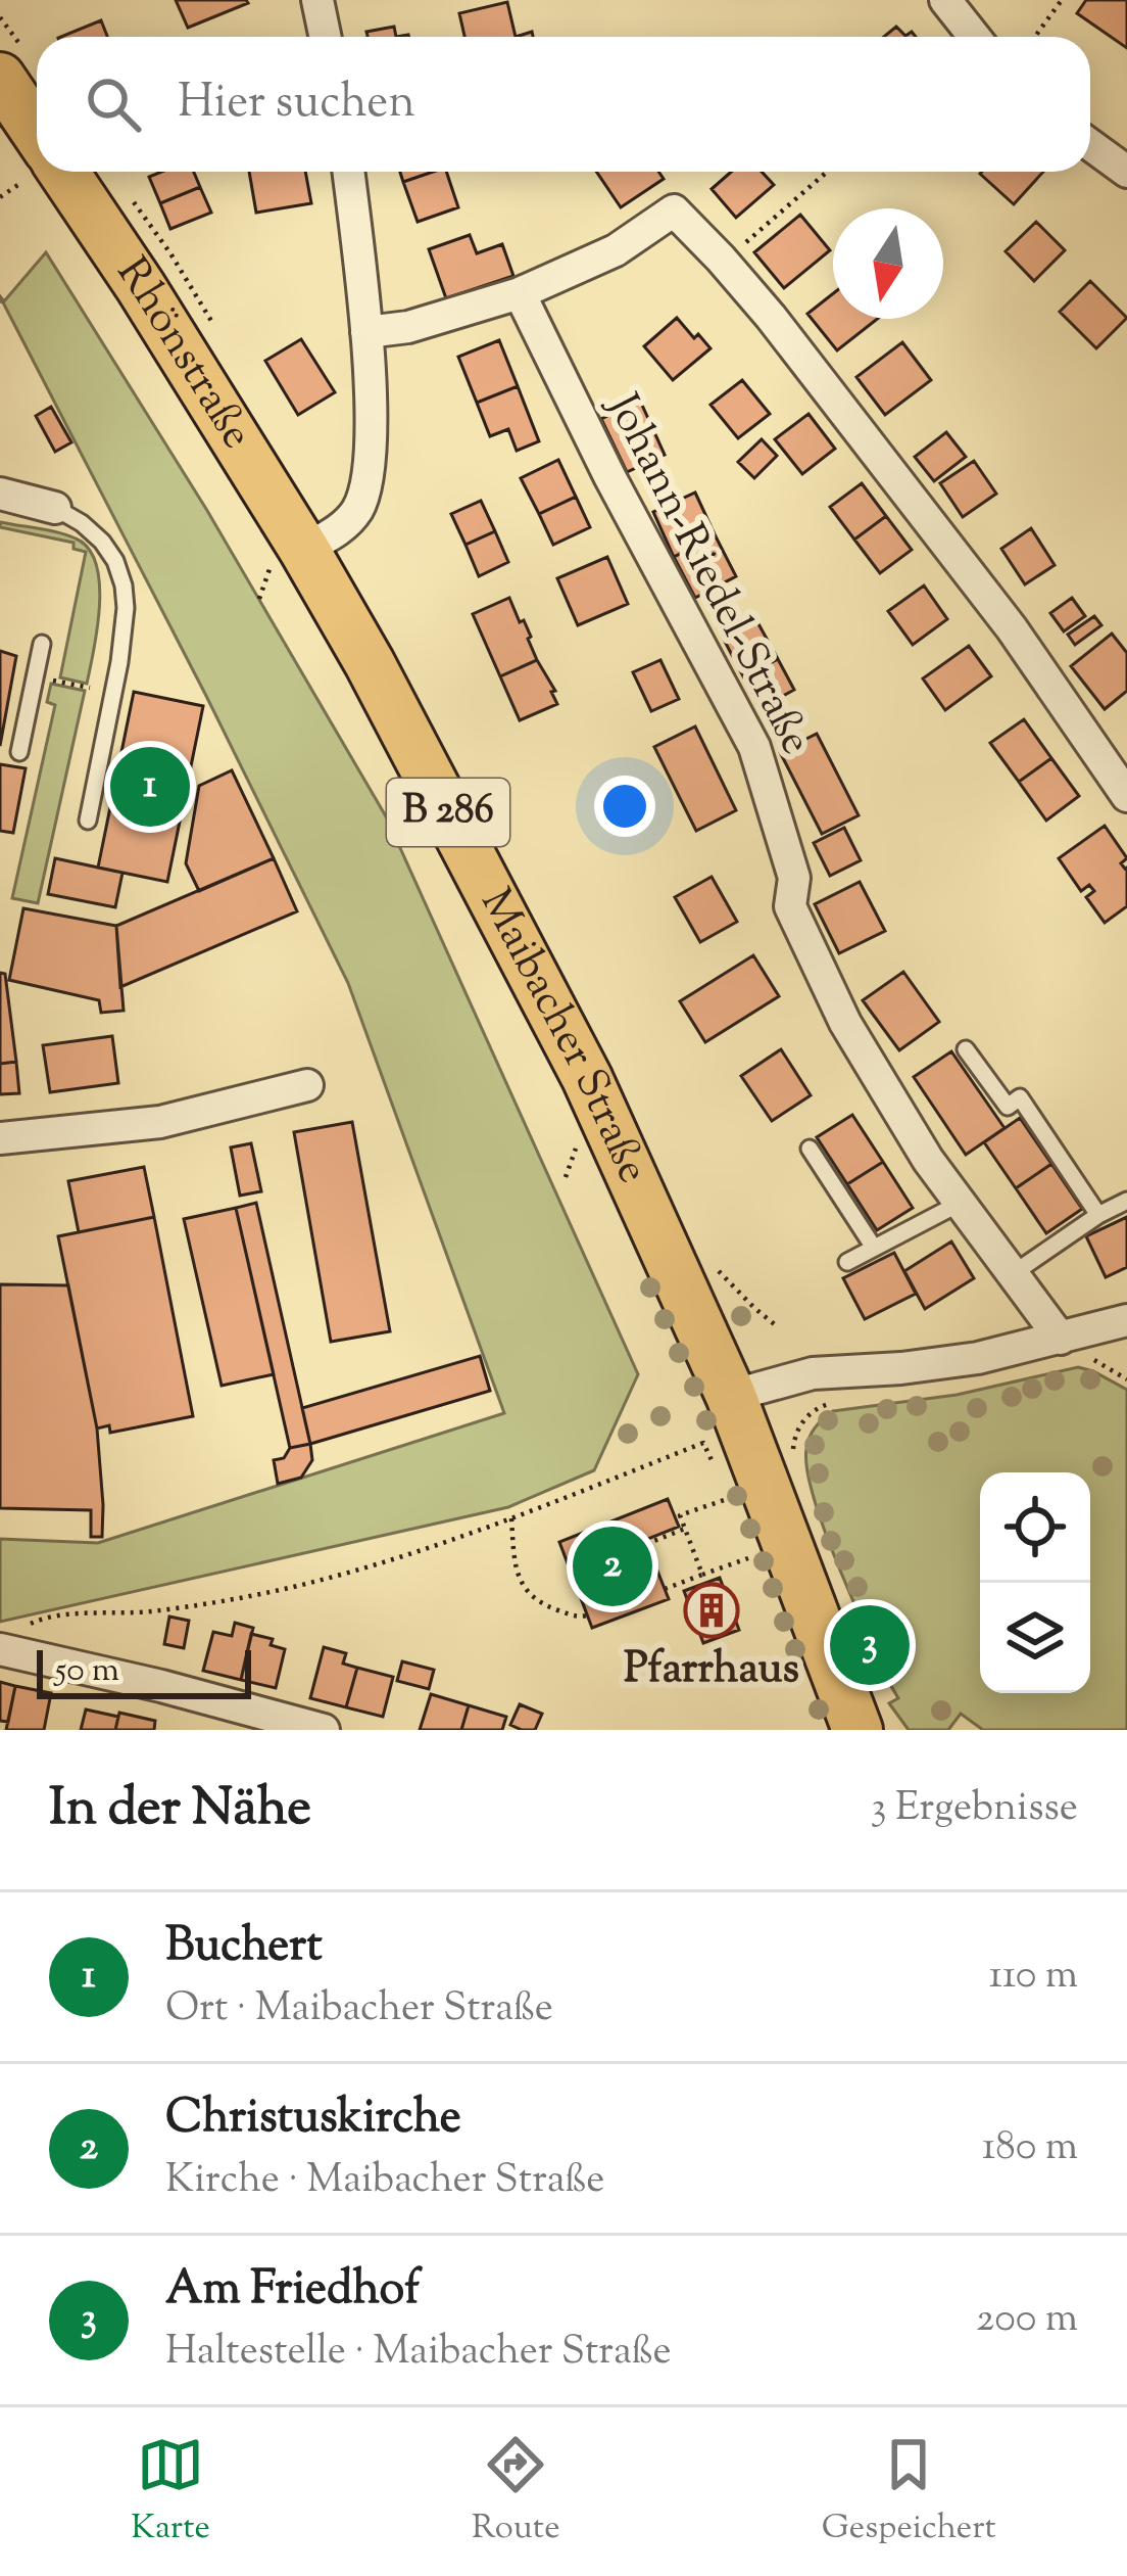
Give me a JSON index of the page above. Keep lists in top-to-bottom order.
{
  "streets": {
    "main road": ["Rhönstraße", "B 286", "Maibacher Straße"],
    "street": ["Johann-Riedel-Straße"]
  },
  "crossings": [
    ["Rhönstraße", "Maibacher Straße"]
  ],
  "places": {
    "building": ["Pfarrhaus"]
  },
  "scale_bar": "50 m",
  "north": "bottom",
  "page": {
    "search": "Hier suchen",
    "pins": ["1", "2", "3"],
    "scale": "50 m",
    "heading": ["In der Nähe", "3 Ergebnisse"],
    "list": [
      {
        "mark": "1",
        "name": "Buchert",
        "note": "Ort · Maibacher Straße",
        "value": "110 m"
      },
      {
        "mark": "2",
        "name": "Christuskirche",
        "note": "Kirche · Maibacher Straße",
        "value": "180 m"
      },
      {
        "mark": "3",
        "name": "Am Friedhof",
        "note": "Haltestelle · Maibacher Straße",
        "value": "200 m"
      }
    ],
    "nav": ["Karte", "Route", "Gespeichert"]
  }
}
